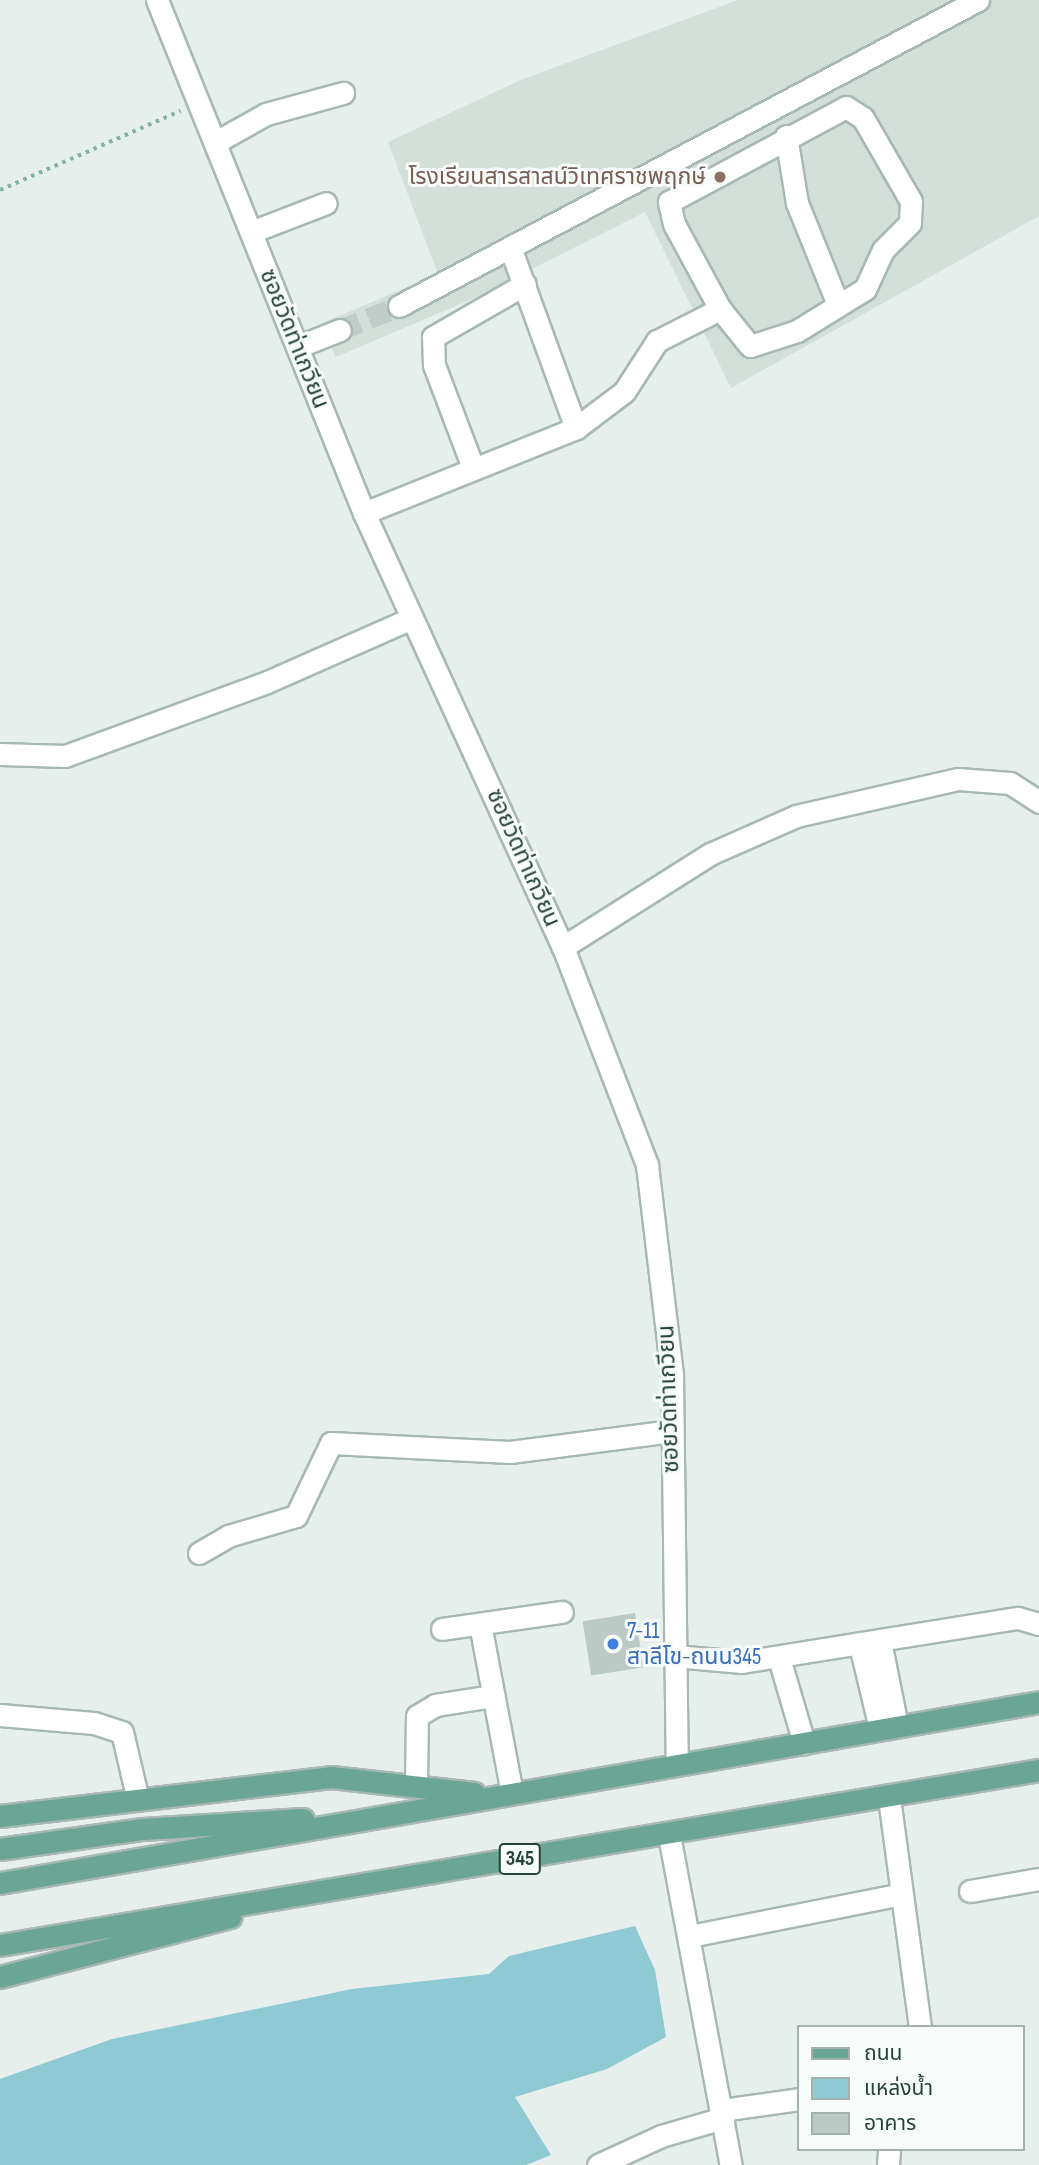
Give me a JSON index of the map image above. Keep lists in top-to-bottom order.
{
  "streets": {
    "main road": ["345"],
    "street": ["ซอยวัดท่าเกวียน"]
  },
  "places": ["โรงเรียนสารสาสน์วิเทศราชพฤกษ์", "7-11 สาลีโข-ถนน345"],
  "legend": ["ถนน", "แหล่งน้ำ", "อาคาร"]
}
